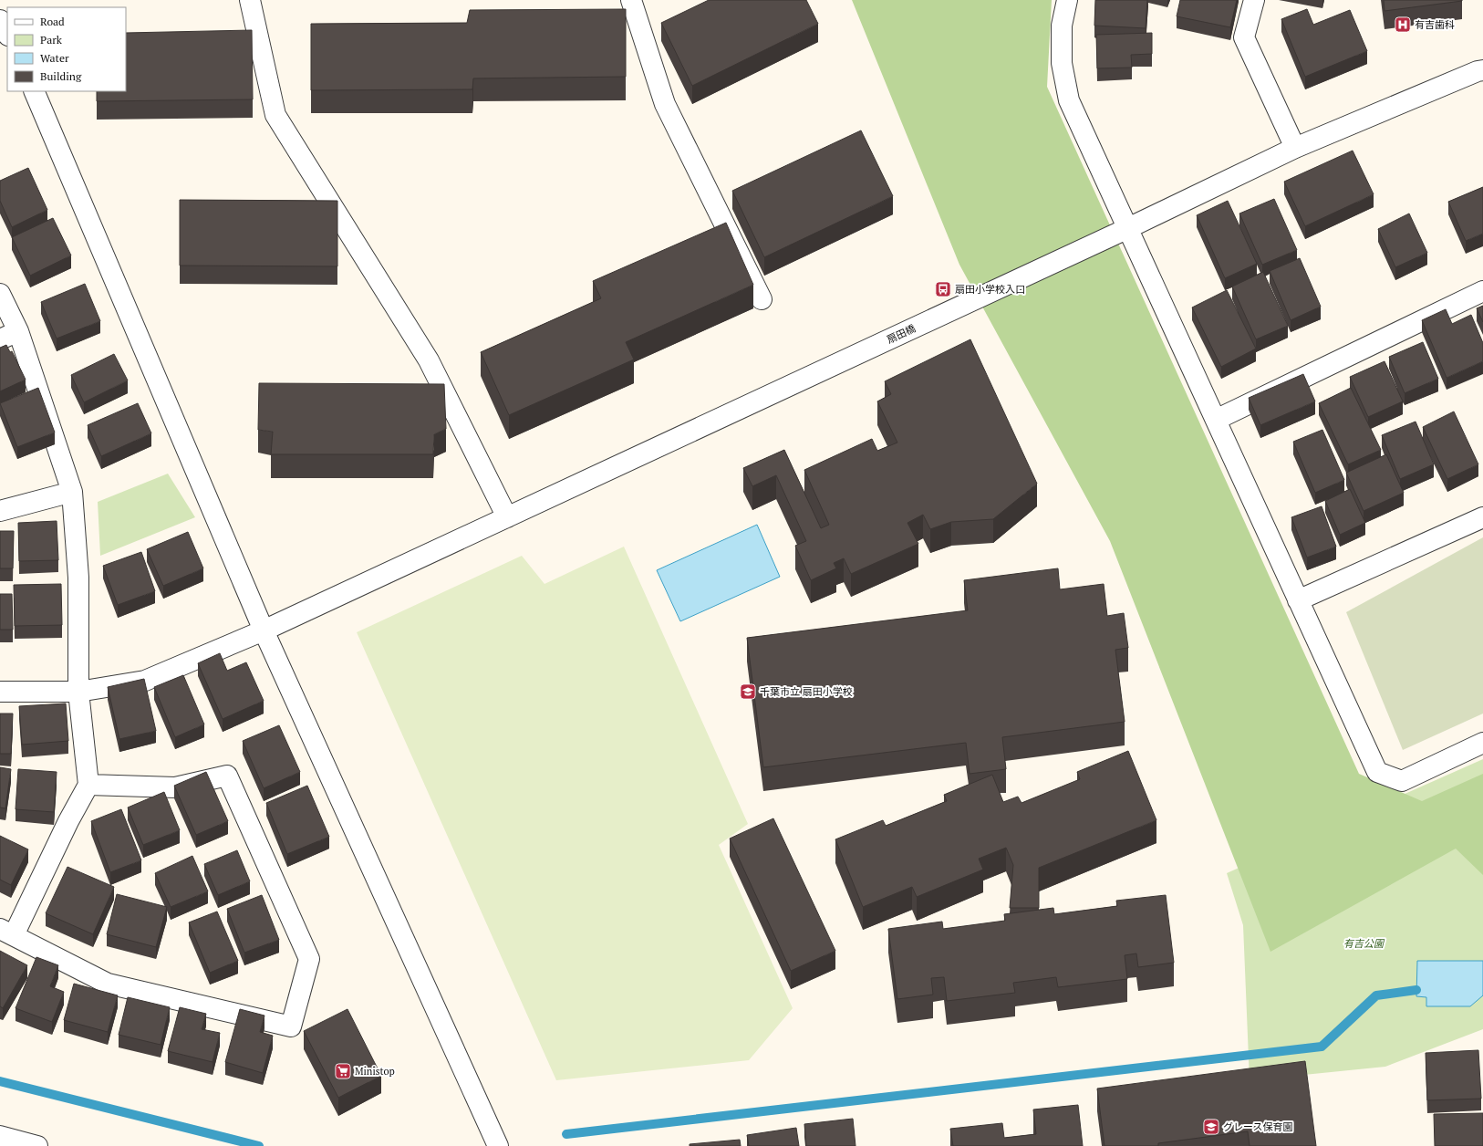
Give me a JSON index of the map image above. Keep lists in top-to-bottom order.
{
  "streets": {
    "street": ["扇田橋"]
  },
  "parks": ["有吉公園"],
  "places": {
    "hospital": ["有吉歯科"],
    "bus stop": ["扇田小学校入口"],
    "school or university": ["千葉市立 扇田小学校", "グレース保育園"],
    "supermarket": ["Ministop"]
  },
  "legend": [
    "Road",
    "Park",
    "Water",
    "Building"
  ]
}
